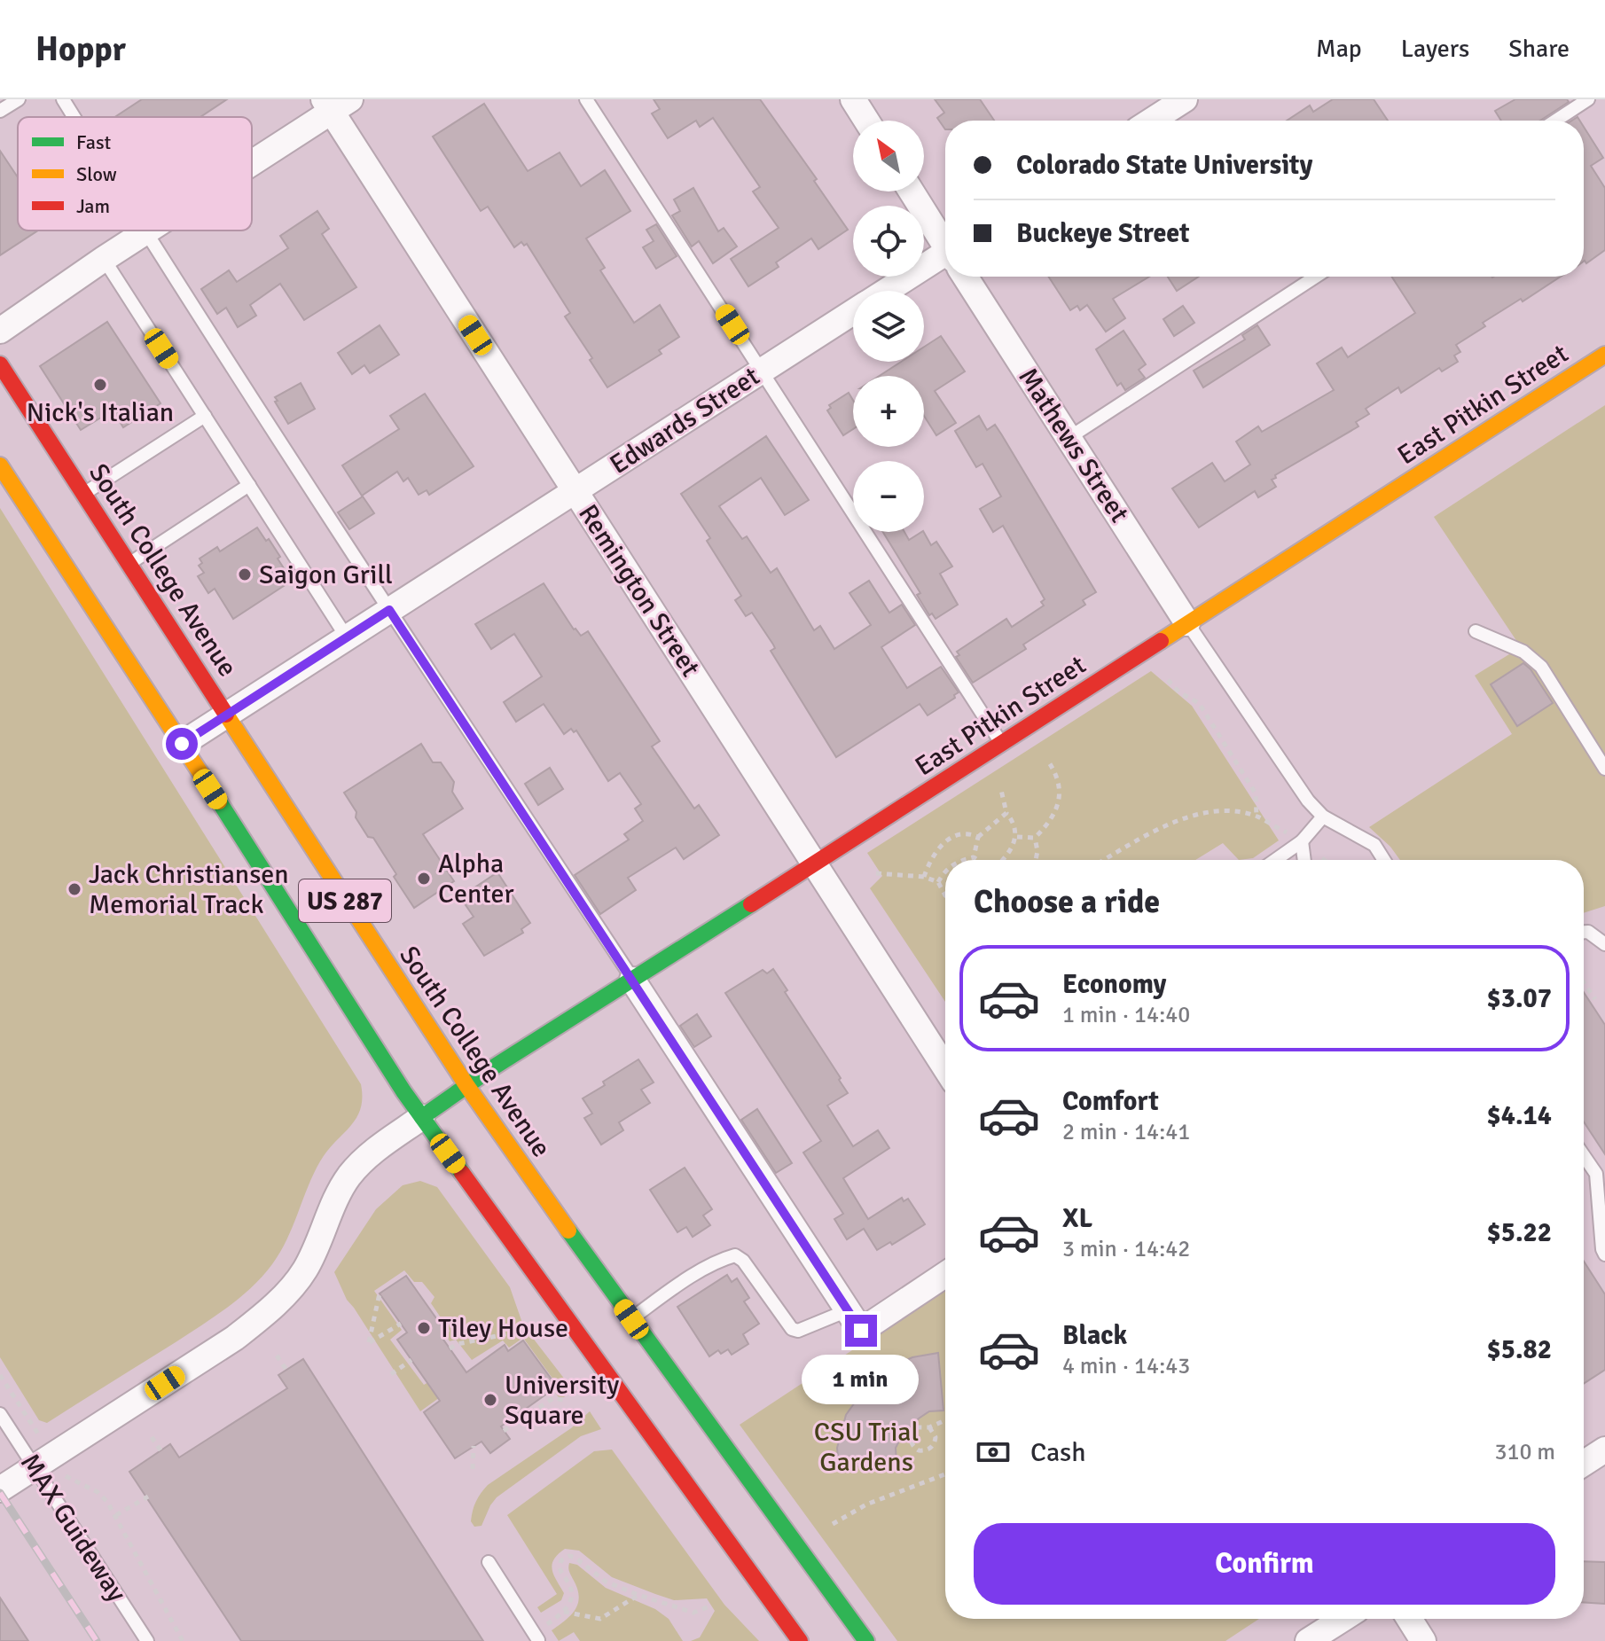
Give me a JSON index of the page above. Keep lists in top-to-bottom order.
{
  "streets": {
    "main road": ["East Pitkin Street", "South College Avenue", "US 287"],
    "street": ["Edwards Street", "Mathews Street", "Remington Street"],
    "lane": ["MAX Guideway"]
  },
  "crossings": [
    ["East Pitkin Street", "Mathews Street"],
    ["East Pitkin Street", "South College Avenue"],
    ["East Pitkin Street", "Remington Street"],
    ["East Pitkin Street", "US 287"],
    ["Edwards Street", "South College Avenue"],
    ["Edwards Street", "Remington Street"],
    ["Edwards Street", "US 287"]
  ],
  "parks": ["CSU Trial Gardens"],
  "places": [
    "Nick's Italian",
    "Saigon Grill",
    "Alpha Center",
    "Jack Christiansen Memorial Track",
    "Tiley House",
    "University Square"
  ],
  "legend": ["Fast", "Slow", "Jam"],
  "north": "top left",
  "page": {
    "header": "Hoppr",
    "nav": ["Map", "Layers", "Share"],
    "map_buttons": ["+", "−"],
    "banner": ["Colorado State University", "Buckeye Street"],
    "heading": "Choose a ride",
    "list": [
      {
        "name": "Economy",
        "note": "1 min · 14:40",
        "value": "$3.07"
      },
      {
        "name": "Comfort",
        "note": "2 min · 14:41",
        "value": "$4.14"
      },
      {
        "name": "XL",
        "note": "3 min · 14:42",
        "value": "$5.22"
      },
      {
        "name": "Black",
        "note": "4 min · 14:43",
        "value": "$5.82"
      }
    ],
    "bubble": "1 min",
    "pay": ["Cash", "310 m"],
    "buttons": "Confirm"
  }
}
